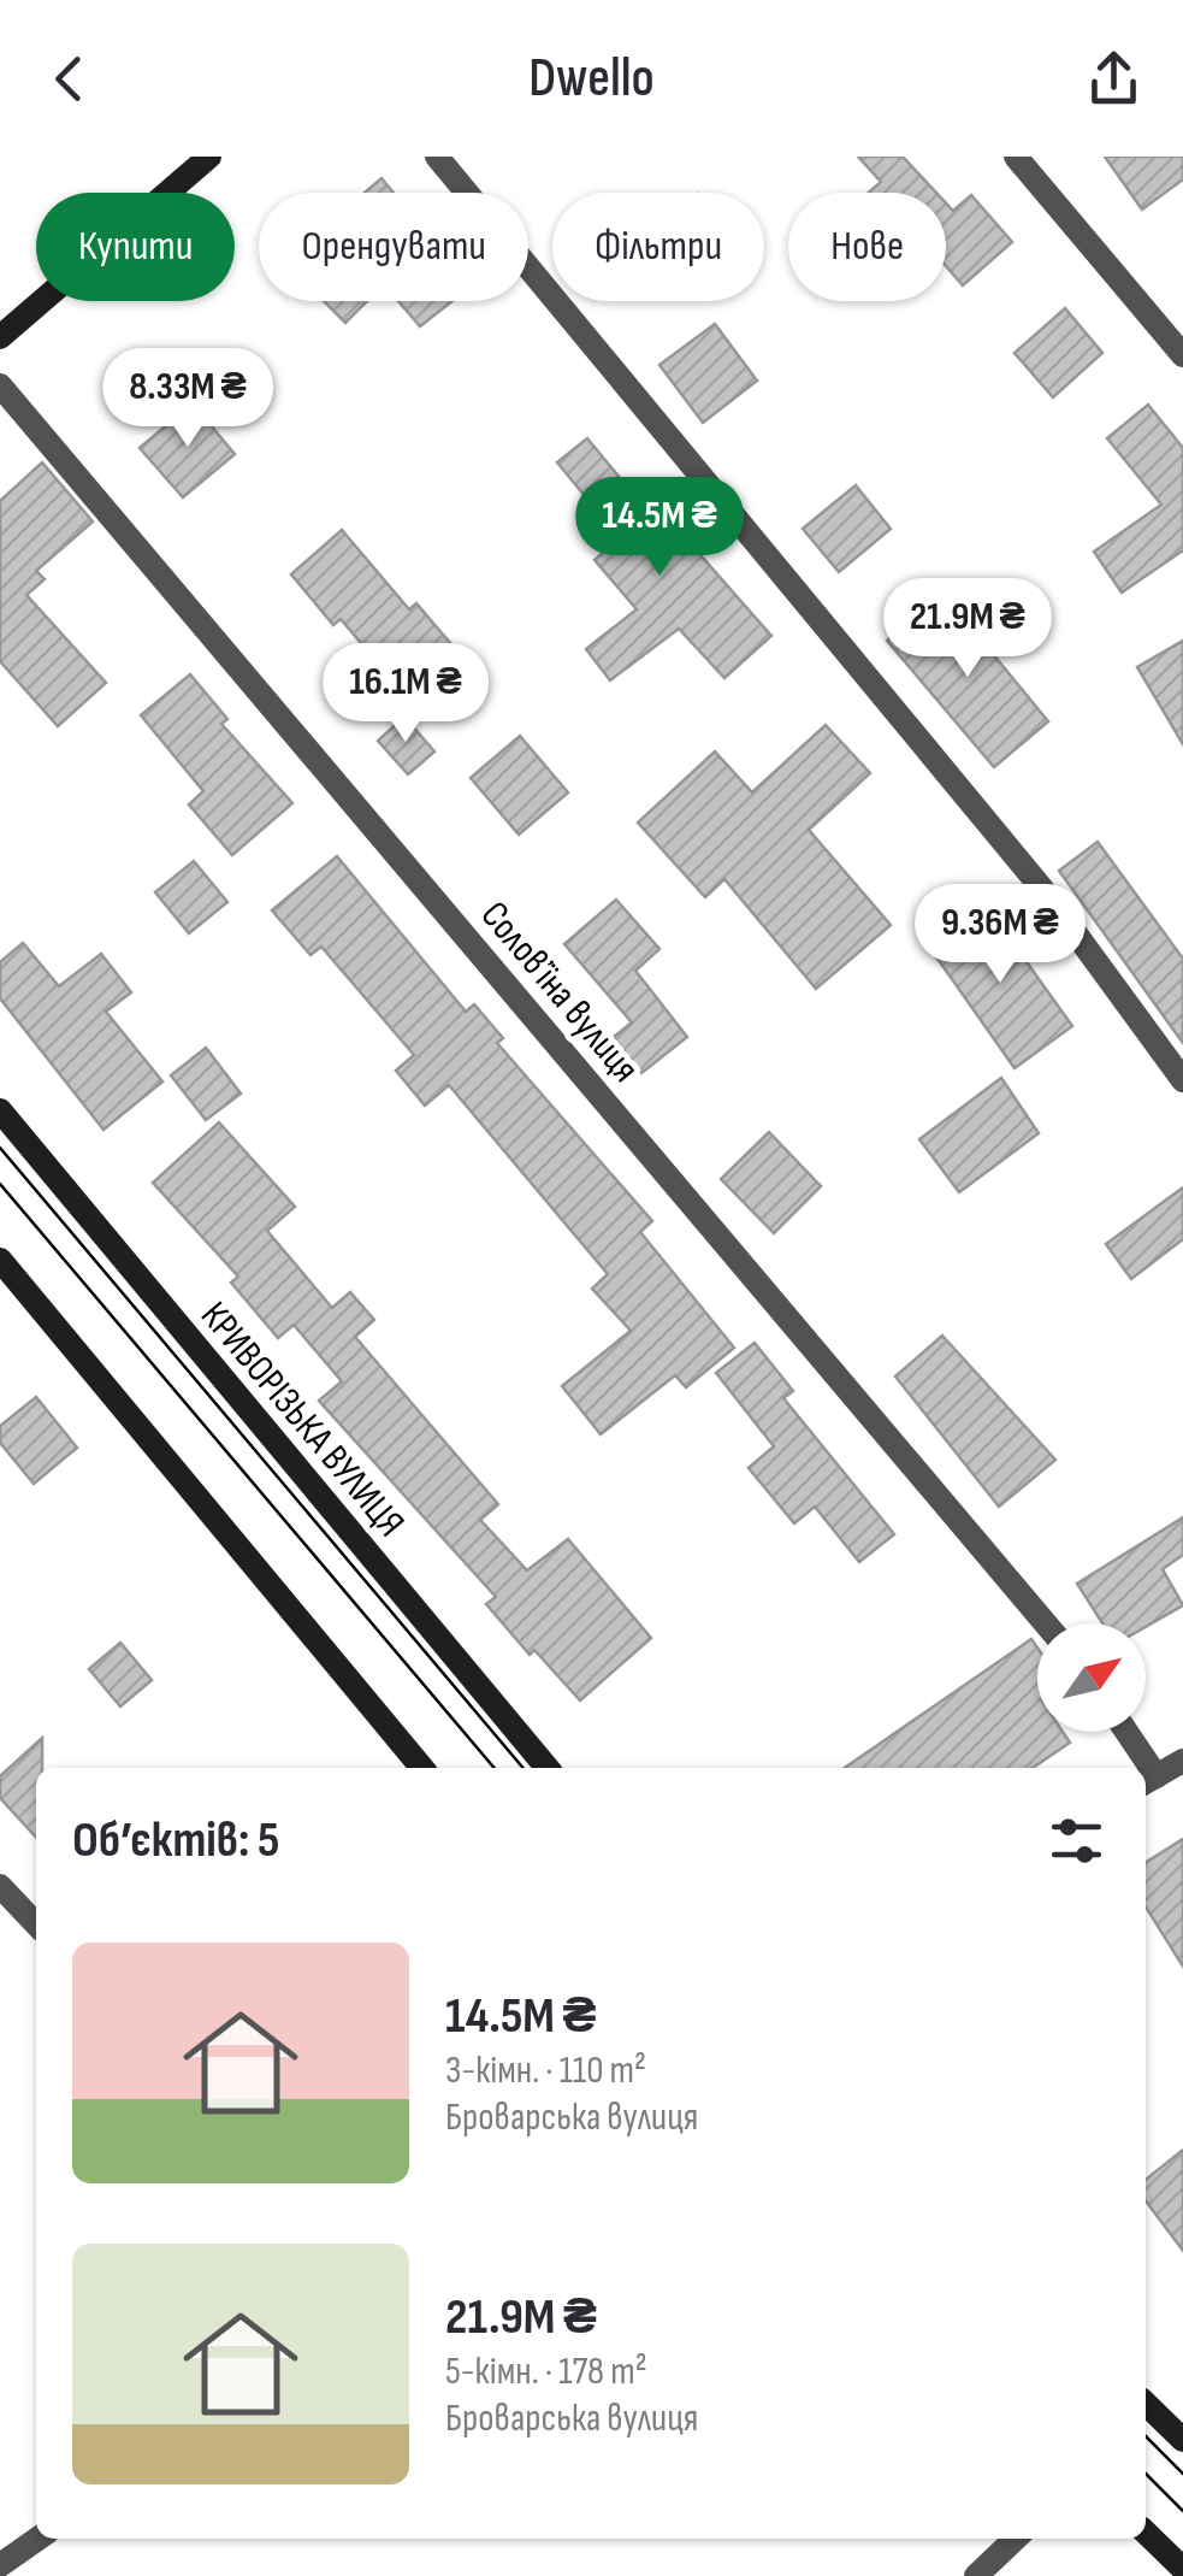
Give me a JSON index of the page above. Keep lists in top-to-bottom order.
{
  "streets": {
    "main road": ["КРИВОРІЗЬКА ВУЛИЦЯ"],
    "street": ["Соловʼїна вулиця"]
  },
  "north": "top right",
  "page": {
    "header": "Dwello",
    "chip": [
      "Купити",
      "Орендувати",
      "Фільтри",
      "Нове"
    ],
    "price": [
      "8.33M ₴",
      "14.5M ₴",
      "21.9M ₴",
      "16.1M ₴",
      "9.36M ₴"
    ],
    "heading": "Об’єктів: 5",
    "list": [
      {
        "name": "14.5M ₴",
        "note": "3-кімн. · 110 m² · Броварська вулиця"
      },
      {
        "name": "21.9M ₴",
        "note": "5-кімн. · 178 m² · Броварська вулиця"
      }
    ]
  }
}
